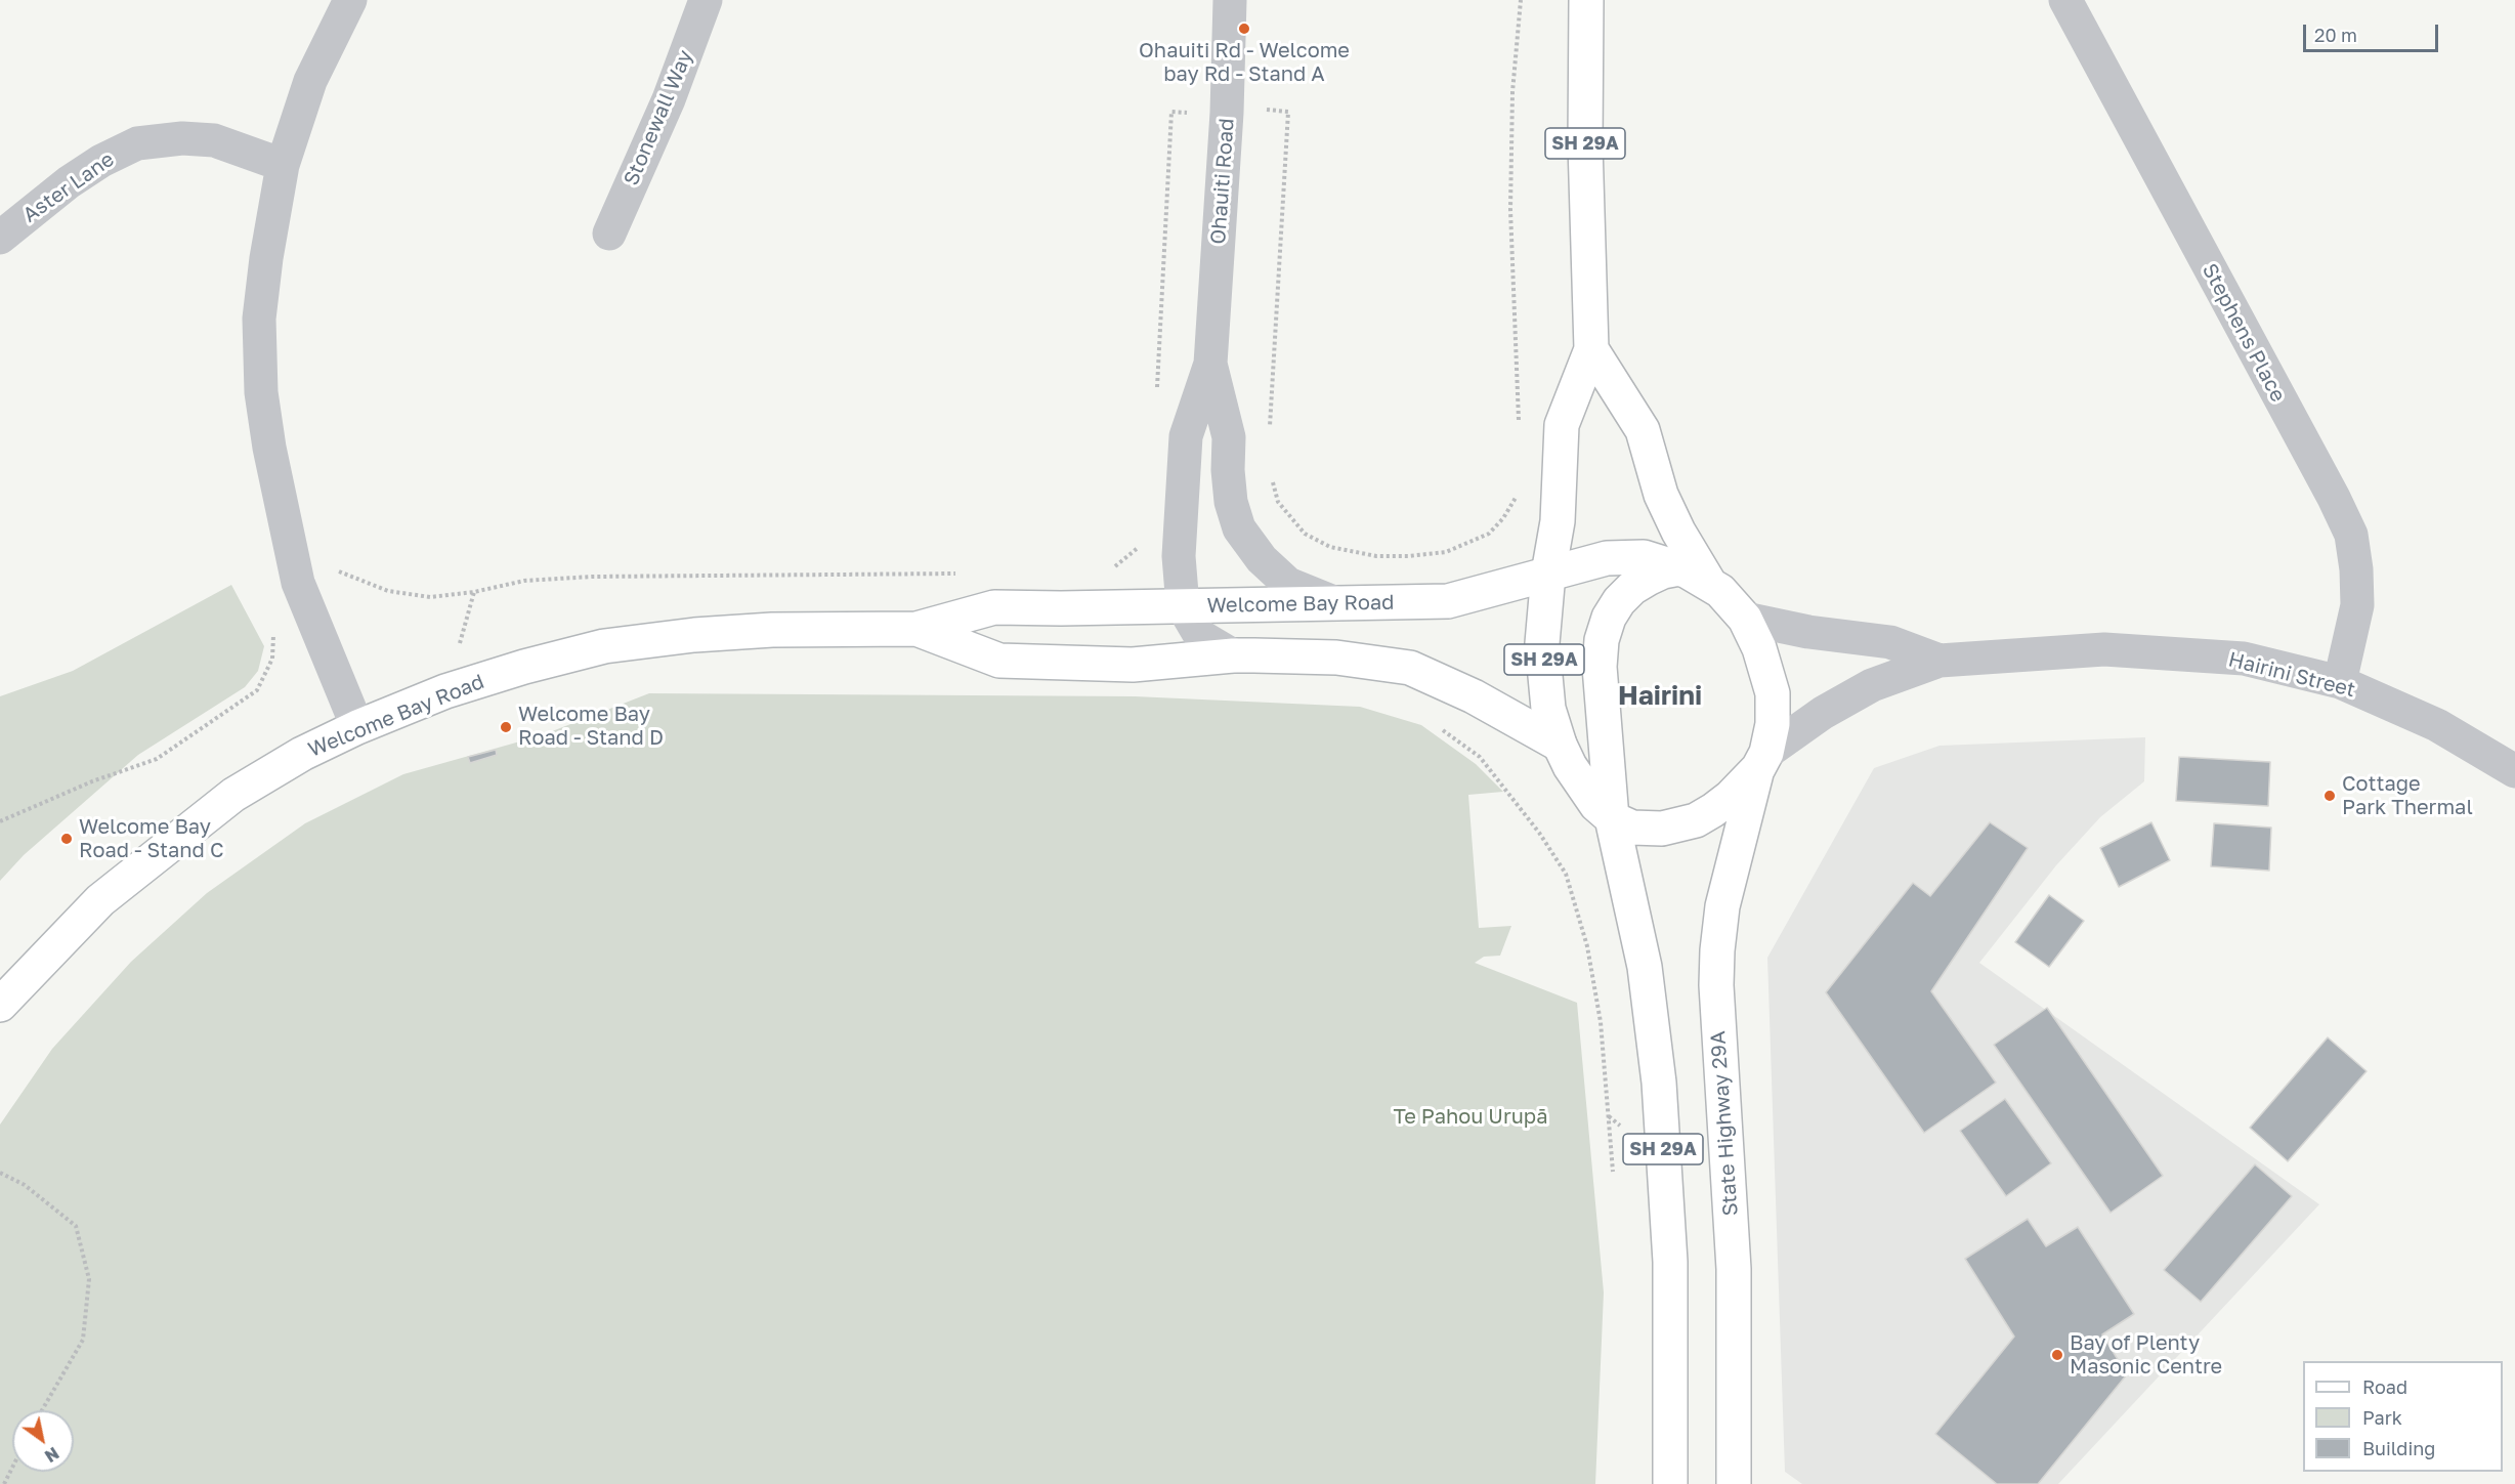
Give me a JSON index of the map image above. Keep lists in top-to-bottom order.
{
  "streets": {
    "main road": ["SH 29A", "Welcome Bay Road", "State Highway 29A"],
    "street": [
      "Stonewall Way",
      "Ohauiti Road",
      "Aster Lane",
      "Stephens Place",
      "Hairini Street"
    ]
  },
  "crossings": [
    ["SH 29A", "Welcome Bay Road"],
    ["SH 29A", "Hairini Street"],
    ["SH 29A", "State Highway 29A"],
    ["Ohauiti Road", "Welcome Bay Road"],
    ["Stephens Place", "Hairini Street"],
    ["Hairini Street", "State Highway 29A"]
  ],
  "districts": ["Hairini"],
  "parks": ["Te Pahou Urupā"],
  "places": [
    "Ohauiti Rd - Welcome bay Rd - Stand A",
    "Welcome Bay Road - Stand D",
    "Cottage Park Thermal",
    "Welcome Bay Road - Stand C",
    "Bay of Plenty Masonic Centre"
  ],
  "legend": ["Road", "Park", "Building"],
  "scale_bar": "20 m",
  "north": "bottom right"
}
